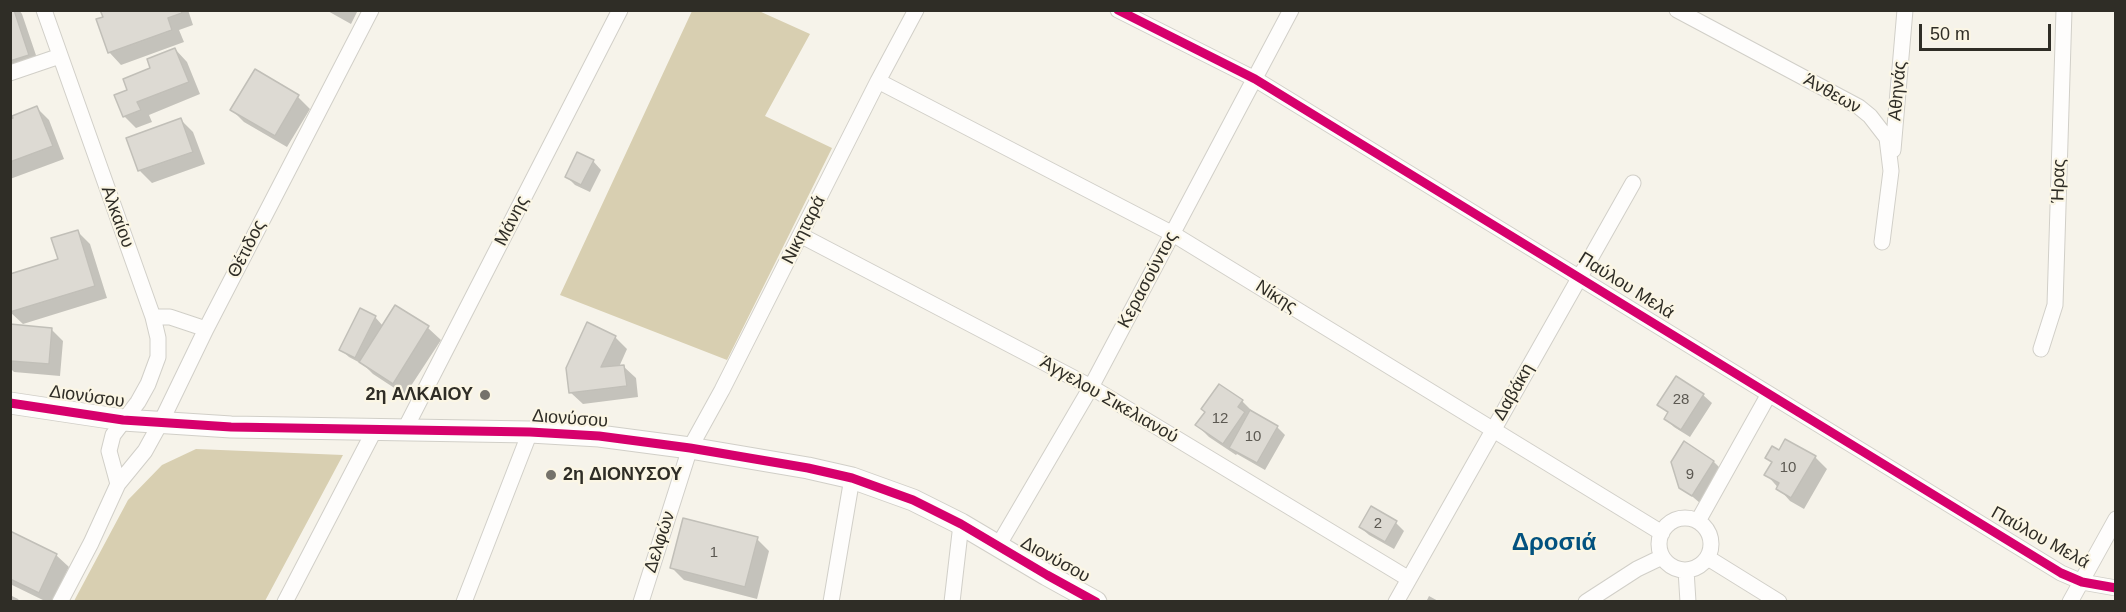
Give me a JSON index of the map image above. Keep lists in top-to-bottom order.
{
  "streets": {
    "main road": ["Διονύσου"],
    "street": [
      "Αθηνάς",
      "Άνθεων",
      "Ήρας",
      "Αλκαίου",
      "Μάνης",
      "Νικηταρά",
      "Θέτιδος",
      "Κερασούντος",
      "Παύλου Μελά",
      "Νίκης",
      "Δαβάκη",
      "Άγγελου Σικελιανού",
      "Δελφών"
    ]
  },
  "crossings": [
    ["Αθηνάς", "Άνθεων"],
    ["Αλκαίου", "Διονύσου"],
    ["Μάνης", "Διονύσου"],
    ["Νικηταρά", "Νίκης"],
    ["Νικηταρά", "Διονύσου"],
    ["Νικηταρά", "Άγγελου Σικελιανού"],
    ["Νικηταρά", "Δελφών"],
    ["Θέτιδος", "Διονύσου"],
    ["Κερασούντος", "Παύλου Μελά"],
    ["Κερασούντος", "Νίκης"],
    ["Κερασούντος", "Διονύσου"],
    ["Κερασούντος", "Άγγελου Σικελιανού"],
    ["Παύλου Μελά", "Δαβάκη"],
    ["Νίκης", "Δαβάκη"],
    ["Δαβάκη", "Άγγελου Σικελιανού"],
    ["Διονύσου", "Δελφών"]
  ],
  "districts": ["Δροσιά"],
  "places": ["2η ΑΛΚΑΙΟΥ", "2η ΔΙΟΝΥΣΟΥ"],
  "house_numbers": [
    "28",
    "12",
    "10",
    "10",
    "9",
    "2",
    "1"
  ],
  "scale_bar": "50 m"
}
